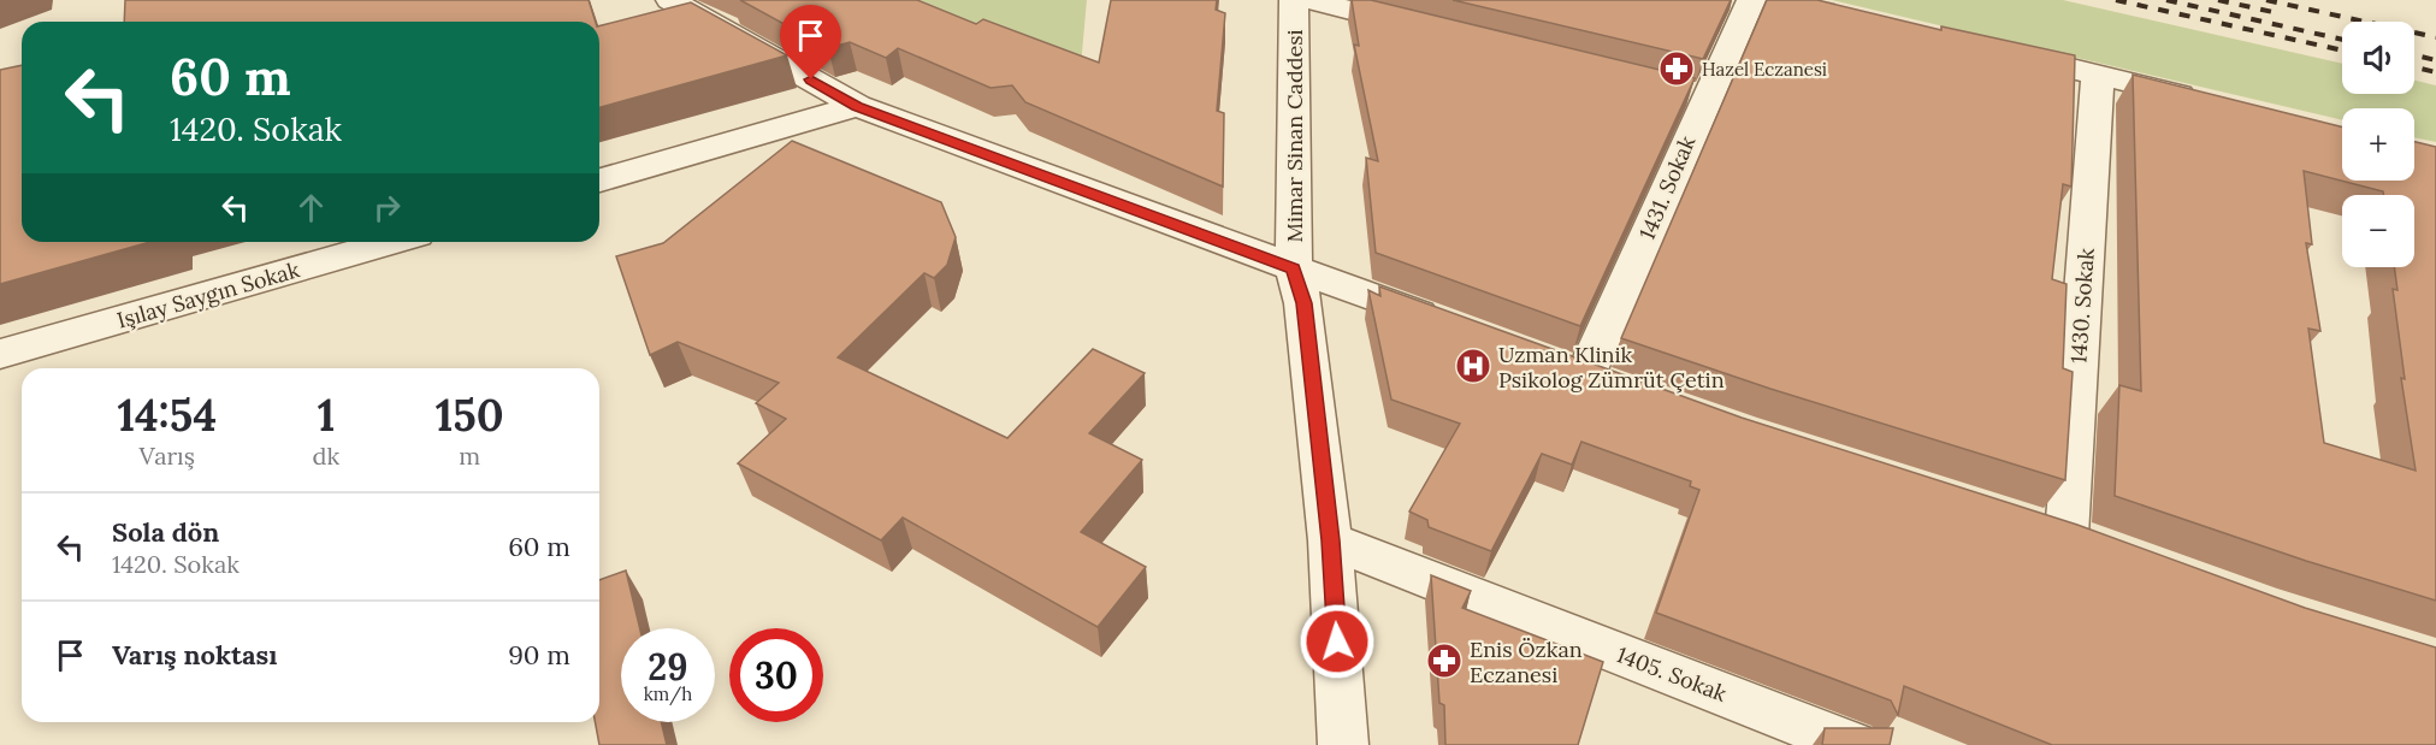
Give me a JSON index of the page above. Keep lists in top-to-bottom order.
{
  "streets": {
    "street": [
      "Mimar Sinan Caddesi",
      "1431. Sokak",
      "Işılay Saygın Sokak",
      "1430. Sokak",
      "1405. Sokak"
    ]
  },
  "crossings": [
    ["Mimar Sinan Caddesi", "1405. Sokak"]
  ],
  "places": {
    "pharmacy": ["Hazel Eczanesi", "Enis Özkan Eczanesi"],
    "hospital": ["Uzman Klinik Psikolog Zümrüt Çetin"]
  },
  "page": {
    "map_buttons": ["+", "−"],
    "turn": ["60 m", "1420. Sokak"],
    "eta": [
      "14:54",
      "Varış",
      "1",
      "dk",
      "150",
      "m"
    ],
    "list": [
      {
        "name": "Sola dön",
        "note": "1420. Sokak",
        "value": "60 m"
      },
      {
        "name": "Varış noktası",
        "value": "90 m"
      }
    ],
    "speed": "29 km/h",
    "limit": "30"
  }
}
